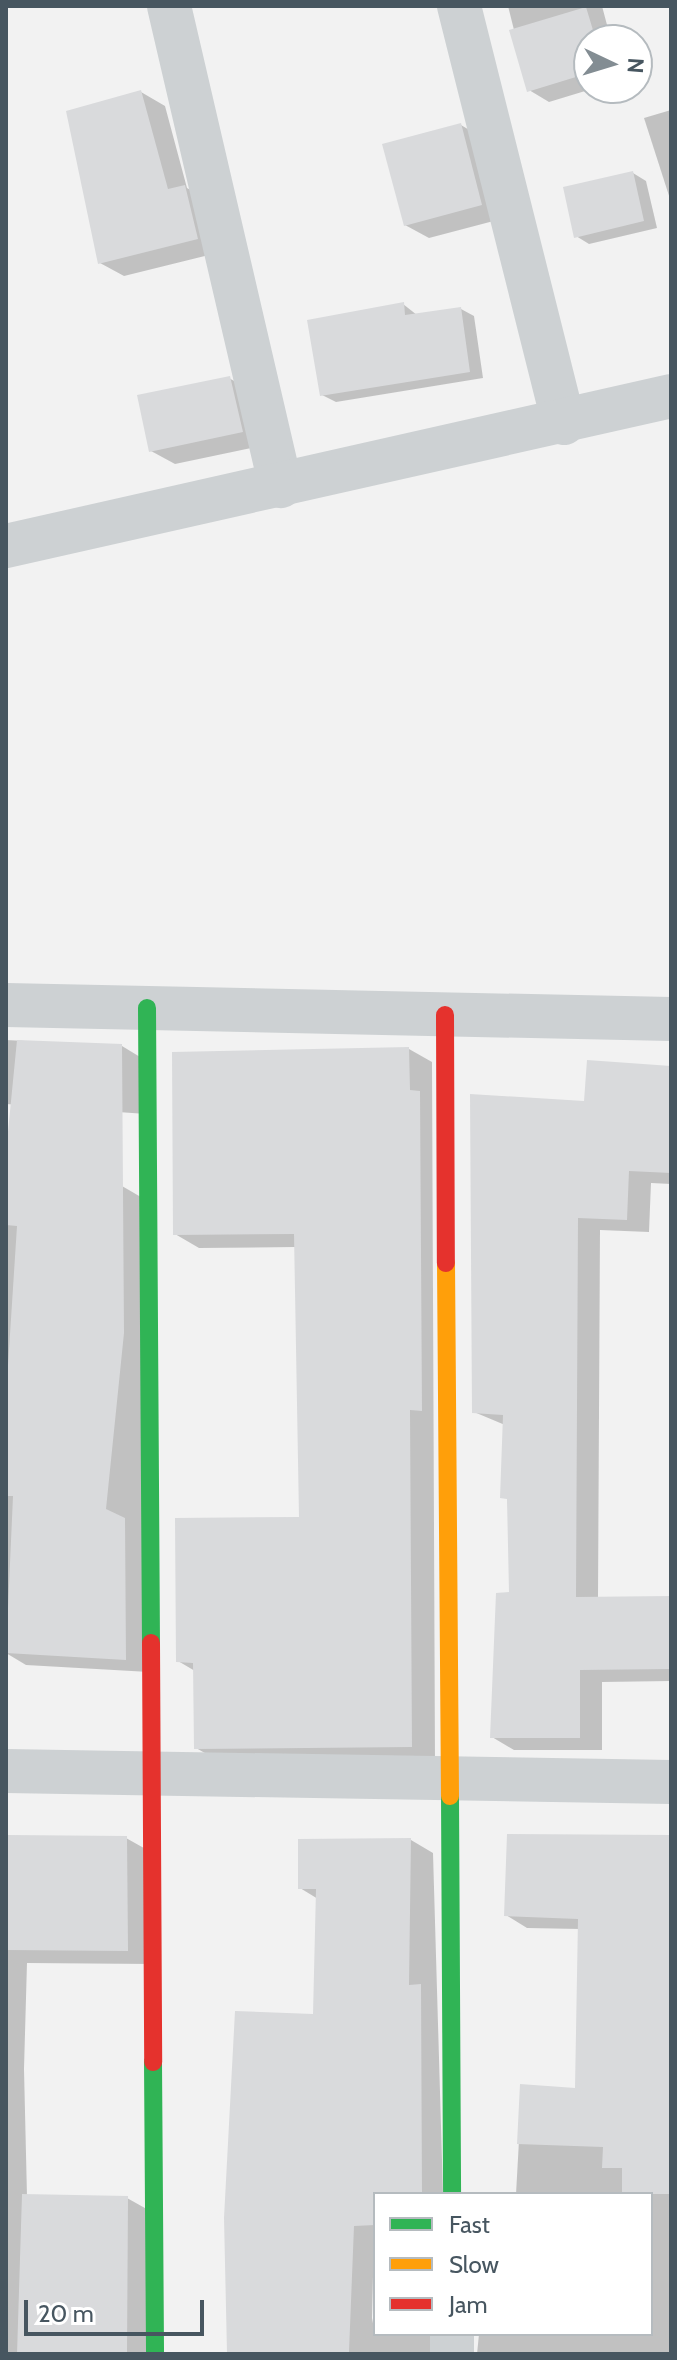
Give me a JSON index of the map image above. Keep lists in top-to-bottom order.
{
  "legend": ["Fast", "Slow", "Jam"],
  "scale_bar": "20 m",
  "north": "right"
}
